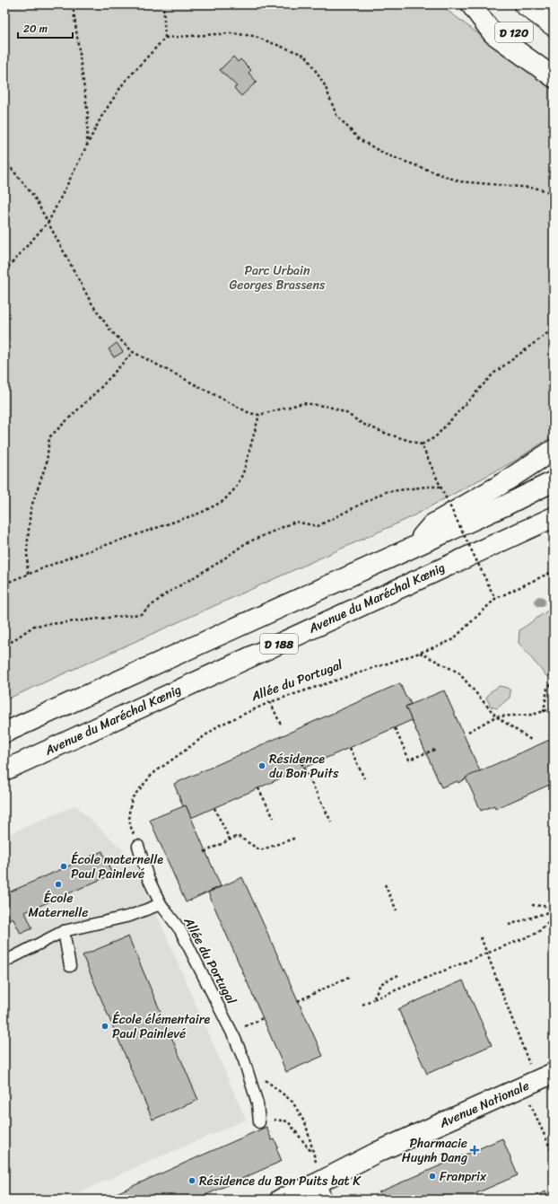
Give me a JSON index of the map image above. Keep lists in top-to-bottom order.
{
  "streets": {
    "main road": [
      "D 120",
      "Avenue du Maréchal Kœnig",
      "D 188",
      "Avenue Nationale"
    ],
    "lane": ["Allée du Portugal"]
  },
  "parks": ["Parc Urbain Georges Brassens"],
  "places": {
    "other": [
      "Résidence du Bon Puits",
      "École maternelle Paul Painlevé",
      "École Maternelle",
      "École élémentaire Paul Painlevé",
      "Franprix",
      "Résidence du Bon Puits bat K"
    ],
    "health": ["Pharmacie Huynh Dang"]
  },
  "scale_bar": "20 m"
}
